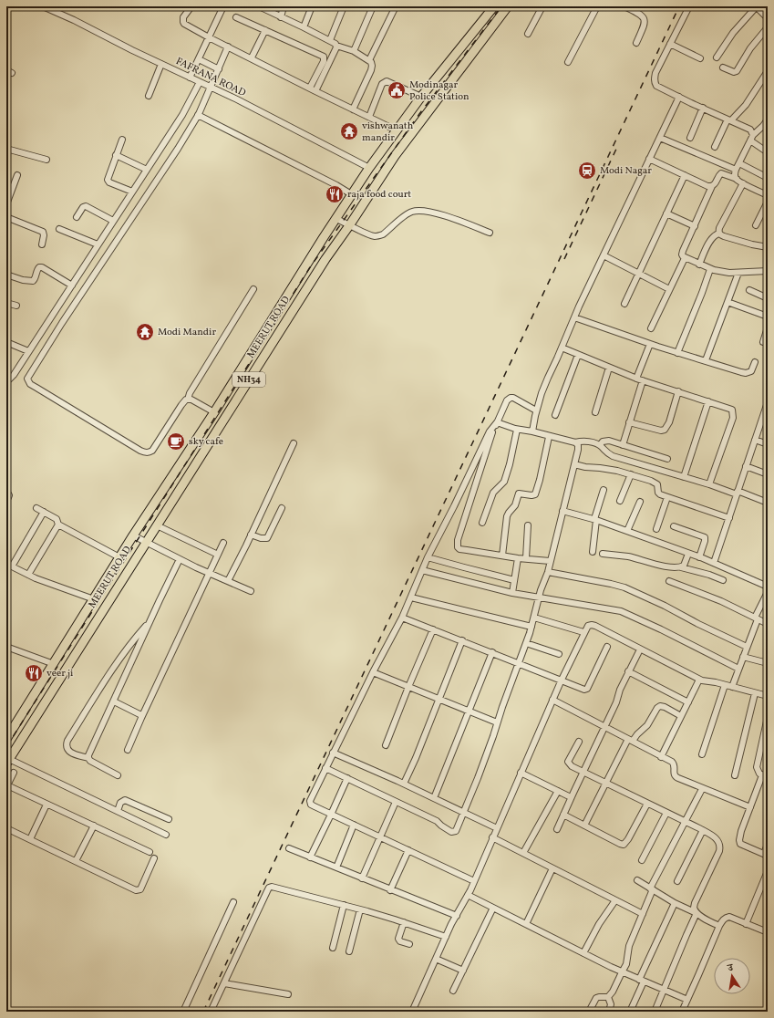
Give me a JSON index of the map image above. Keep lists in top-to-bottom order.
{
  "streets": {
    "highway": ["MEERUT ROAD", "NH34"],
    "street": ["FAFRANA ROAD"]
  },
  "crossings": [
    ["FAFRANA ROAD", "MEERUT ROAD"]
  ],
  "places": {
    "public building": ["Modinagar Police Station"],
    "temple": ["vishwanath mandir", "Modi Mandir"],
    "station": ["Modi Nagar"],
    "restaurant": ["raja food court", "veer ji"],
    "cafe": ["sky cafe"]
  },
  "north": "top"
}
